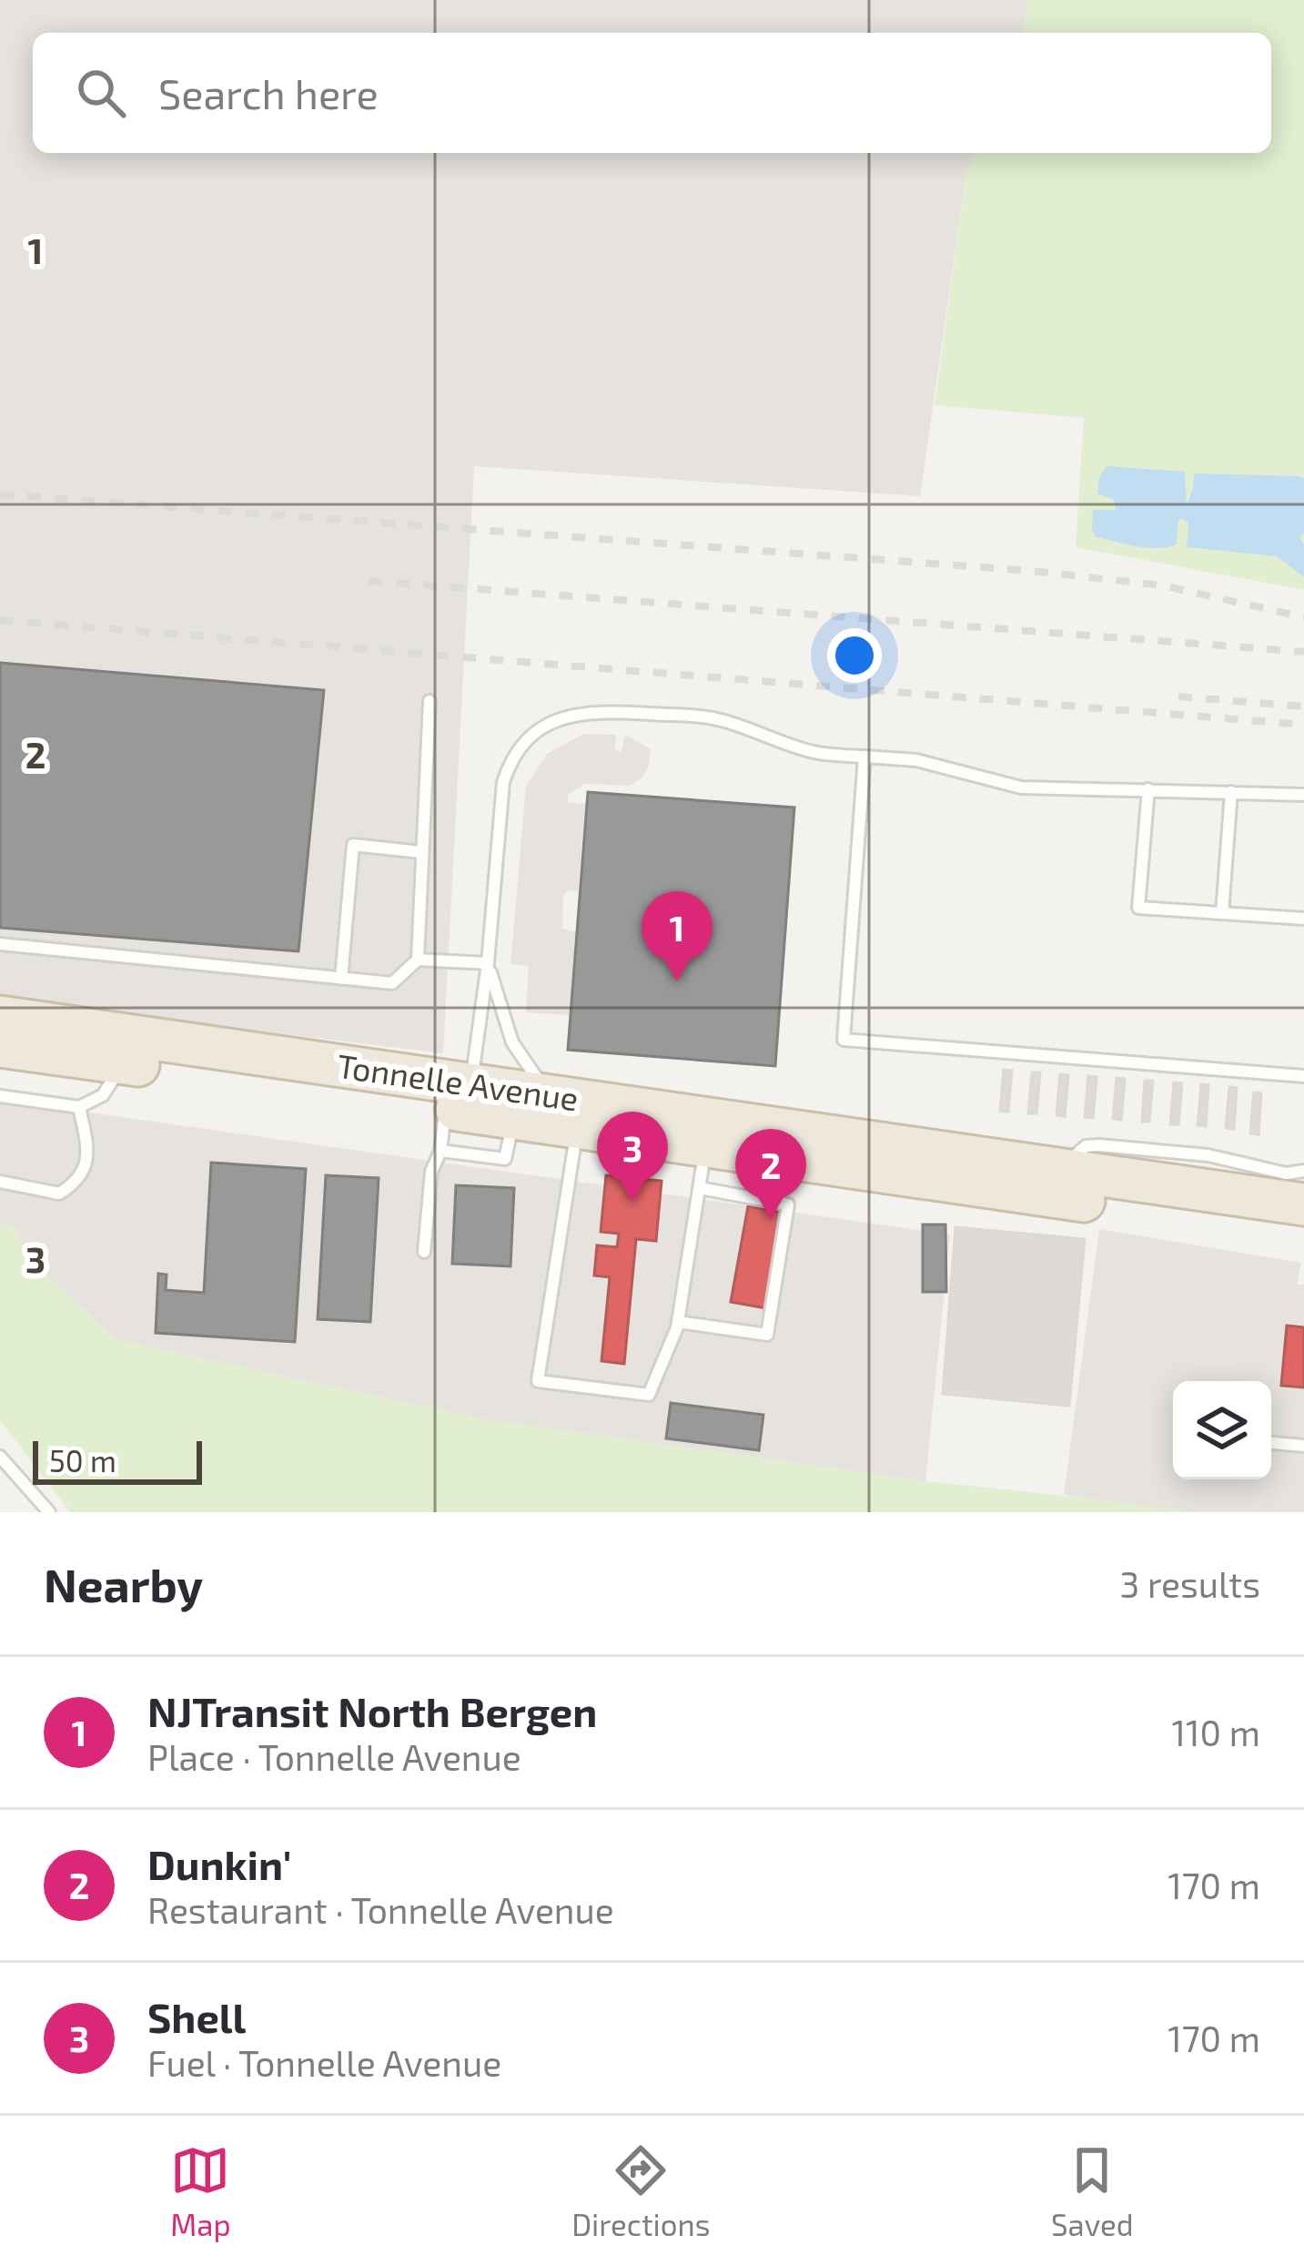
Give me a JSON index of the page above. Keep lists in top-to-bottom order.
{
  "streets": {
    "highway": ["Tonnelle Avenue"]
  },
  "scale_bar": "50 m",
  "page": {
    "search": "Search here",
    "pins": ["1", "3", "2"],
    "scale": "50 m",
    "heading": ["Nearby", "3 results"],
    "list": [
      {
        "mark": "1",
        "name": "NJTransit North Bergen",
        "note": "Place · Tonnelle Avenue",
        "value": "110 m"
      },
      {
        "mark": "2",
        "name": "Dunkin'",
        "note": "Restaurant · Tonnelle Avenue",
        "value": "170 m"
      },
      {
        "mark": "3",
        "name": "Shell",
        "note": "Fuel · Tonnelle Avenue",
        "value": "170 m"
      }
    ],
    "nav": ["Map", "Directions", "Saved"]
  },
  "grid": {
    "rows": ["1", "2", "3"]
  }
}
